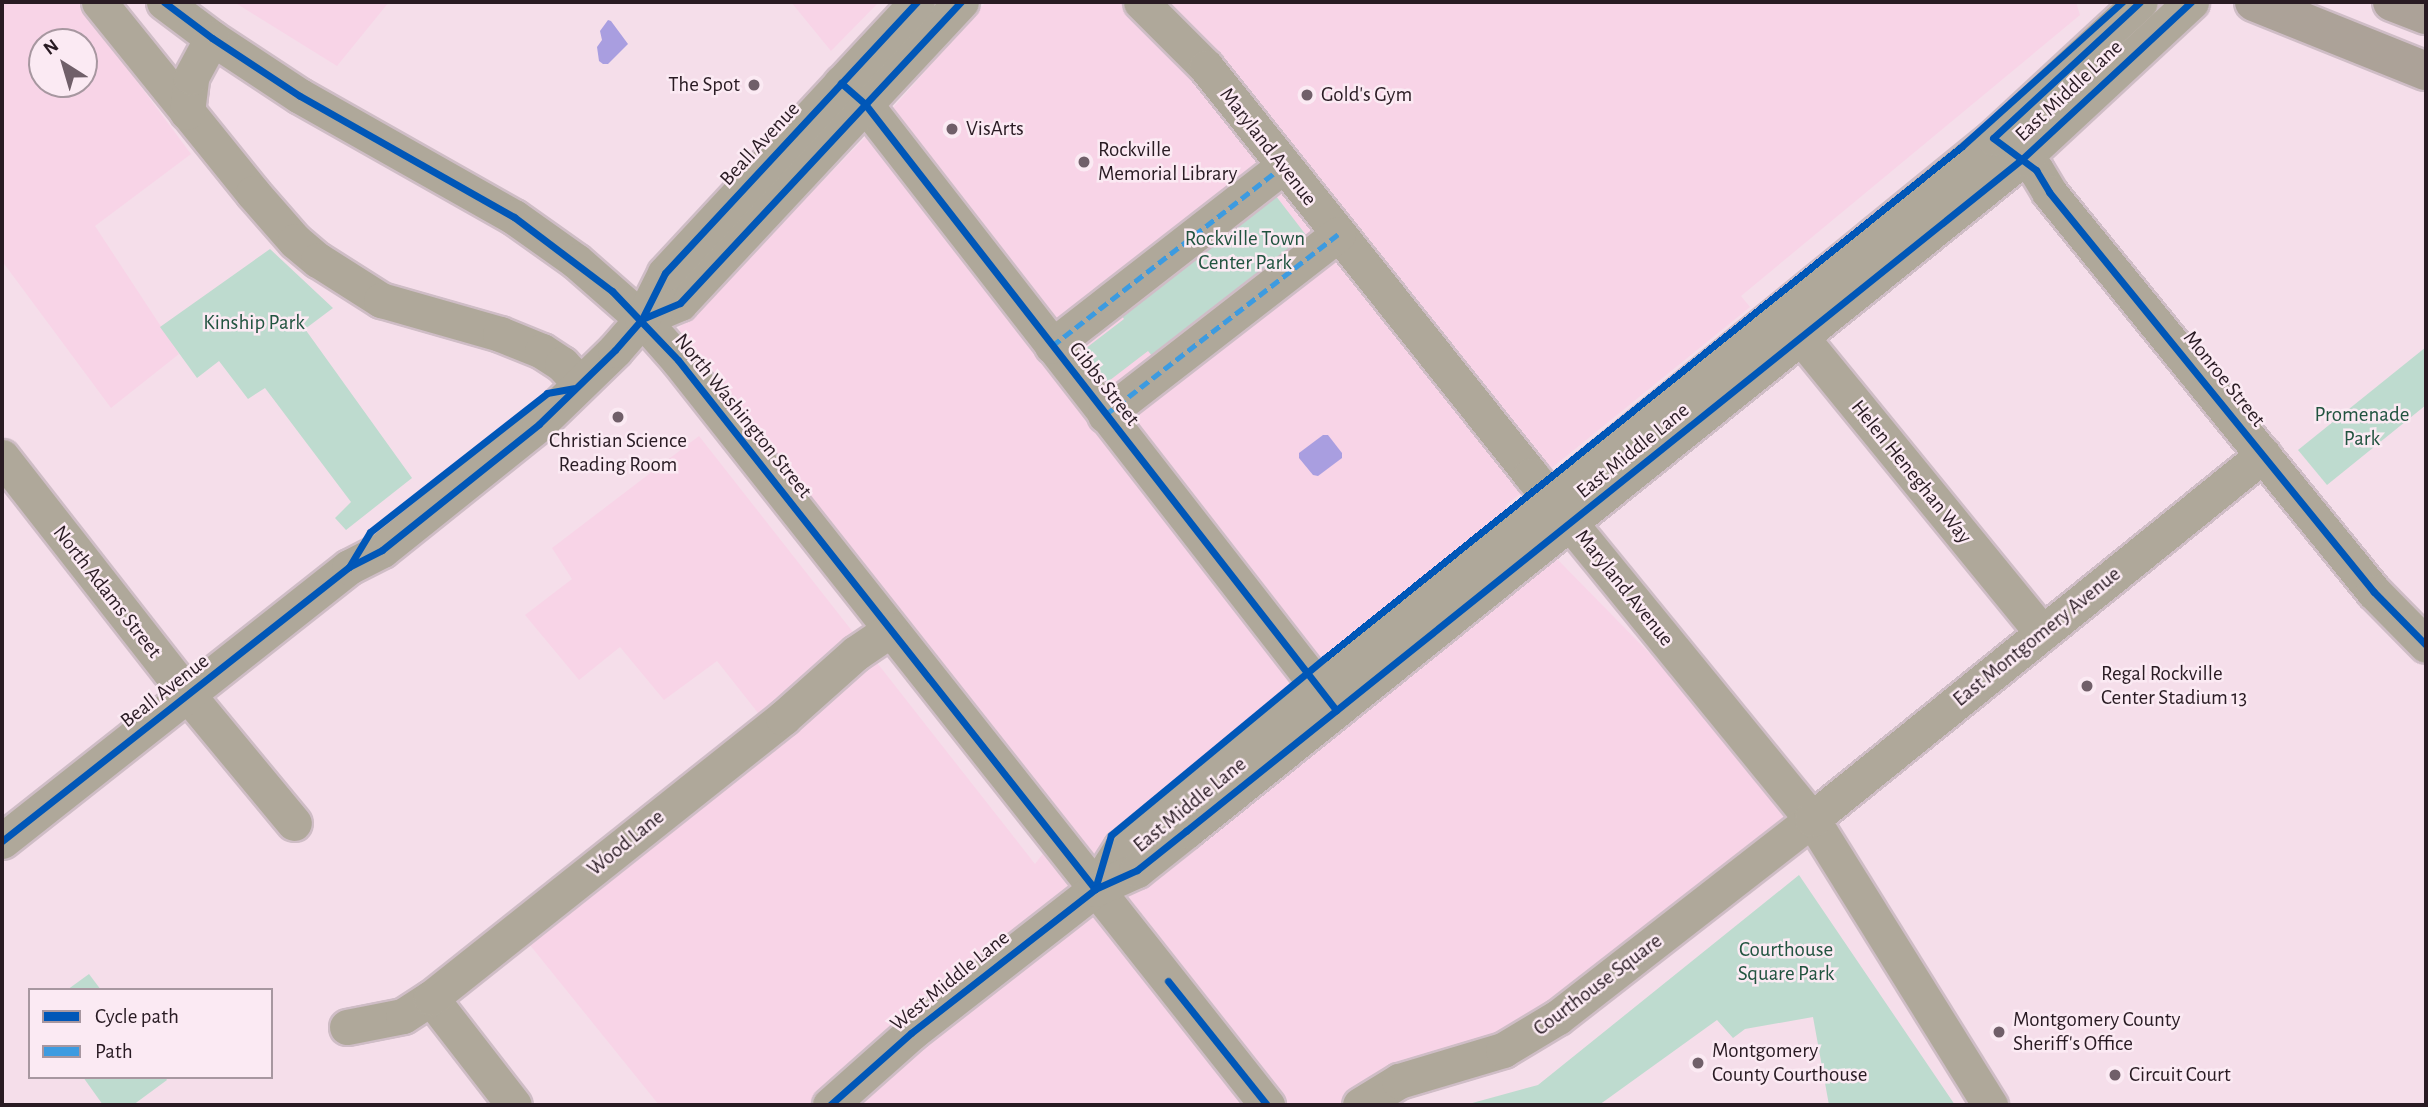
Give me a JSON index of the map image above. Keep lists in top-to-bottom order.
{
  "streets": {
    "street": [
      "East Middle Lane",
      "Beall Avenue",
      "Maryland Avenue",
      "Monroe Street",
      "Gibbs Street",
      "North Washington Street",
      "Helen Heneghan Way",
      "North Adams Street",
      "East Montgomery Avenue",
      "Wood Lane",
      "West Middle Lane",
      "Courthouse Square"
    ]
  },
  "crossings": [
    ["East Middle Lane", "Maryland Avenue"],
    ["East Middle Lane", "Monroe Street"],
    ["East Middle Lane", "Gibbs Street"],
    ["East Middle Lane", "North Washington Street"],
    ["East Middle Lane", "Helen Heneghan Way"],
    ["East Middle Lane", "West Middle Lane"],
    ["Beall Avenue", "Gibbs Street"],
    ["Beall Avenue", "North Washington Street"],
    ["Beall Avenue", "North Adams Street"],
    ["Maryland Avenue", "East Montgomery Avenue"],
    ["Maryland Avenue", "Courthouse Square"],
    ["Monroe Street", "East Montgomery Avenue"],
    ["North Washington Street", "Wood Lane"],
    ["North Washington Street", "West Middle Lane"],
    ["Helen Heneghan Way", "East Montgomery Avenue"],
    ["East Montgomery Avenue", "Courthouse Square"]
  ],
  "parks": [
    "Rockville Town Center Park",
    "Kinship Park",
    "Promenade Park",
    "Courthouse Square Park"
  ],
  "places": [
    "The Spot",
    "Gold's Gym",
    "VisArts",
    "Rockville Memorial Library",
    "Christian Science Reading Room",
    "Regal Rockville Center Stadium 13",
    "Montgomery County Sheriff's Office",
    "Montgomery County Courthouse",
    "Circuit Court"
  ],
  "legend": ["Cycle path", "Path"],
  "north": "top left"
}
